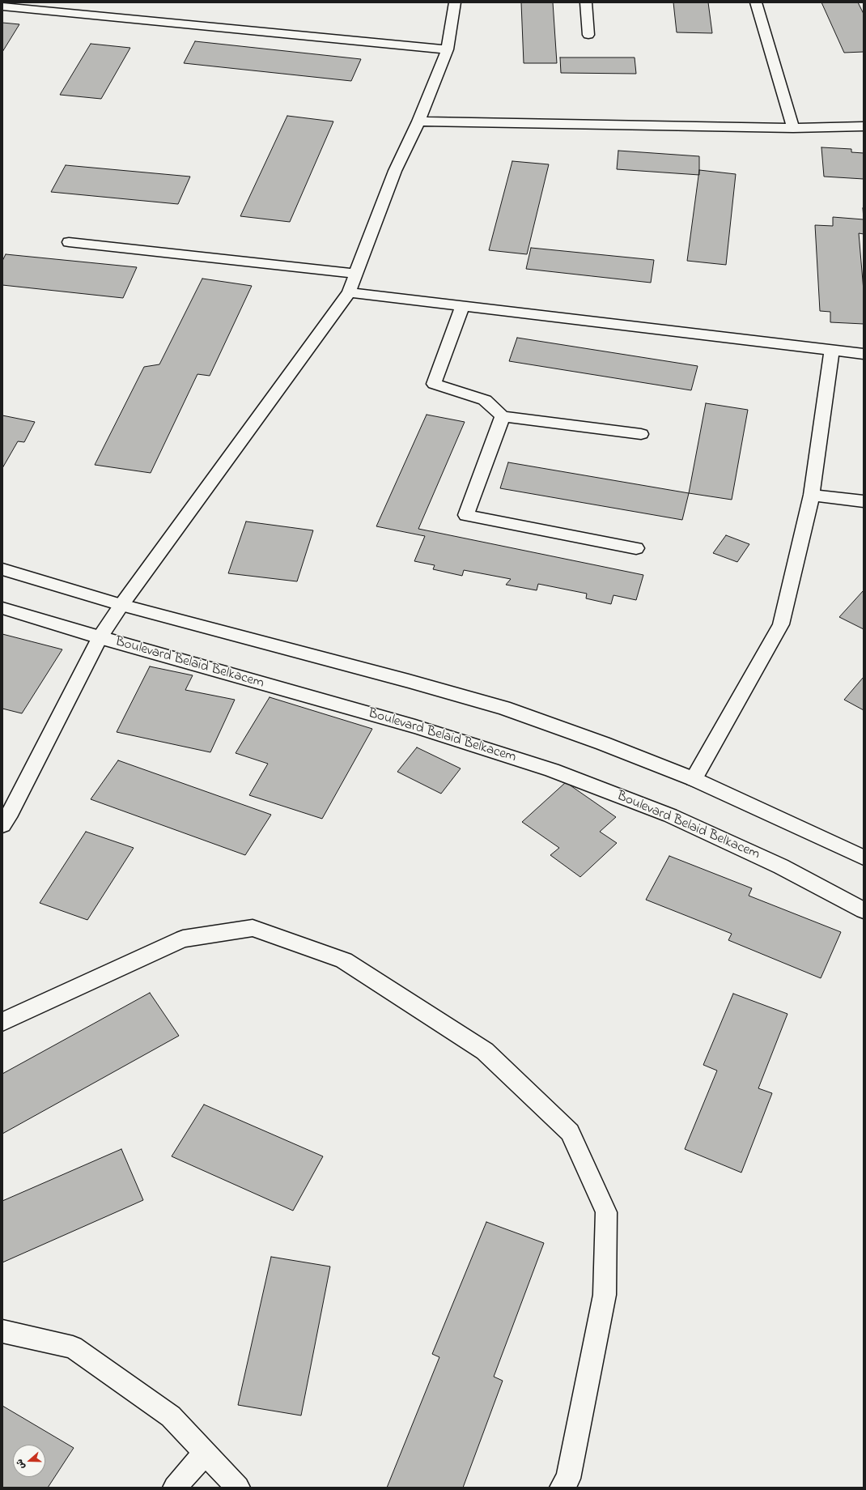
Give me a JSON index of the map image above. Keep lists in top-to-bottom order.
{
  "streets": {
    "street": ["Boulevard Belaid Belkacem"]
  },
  "north": "left"
}
